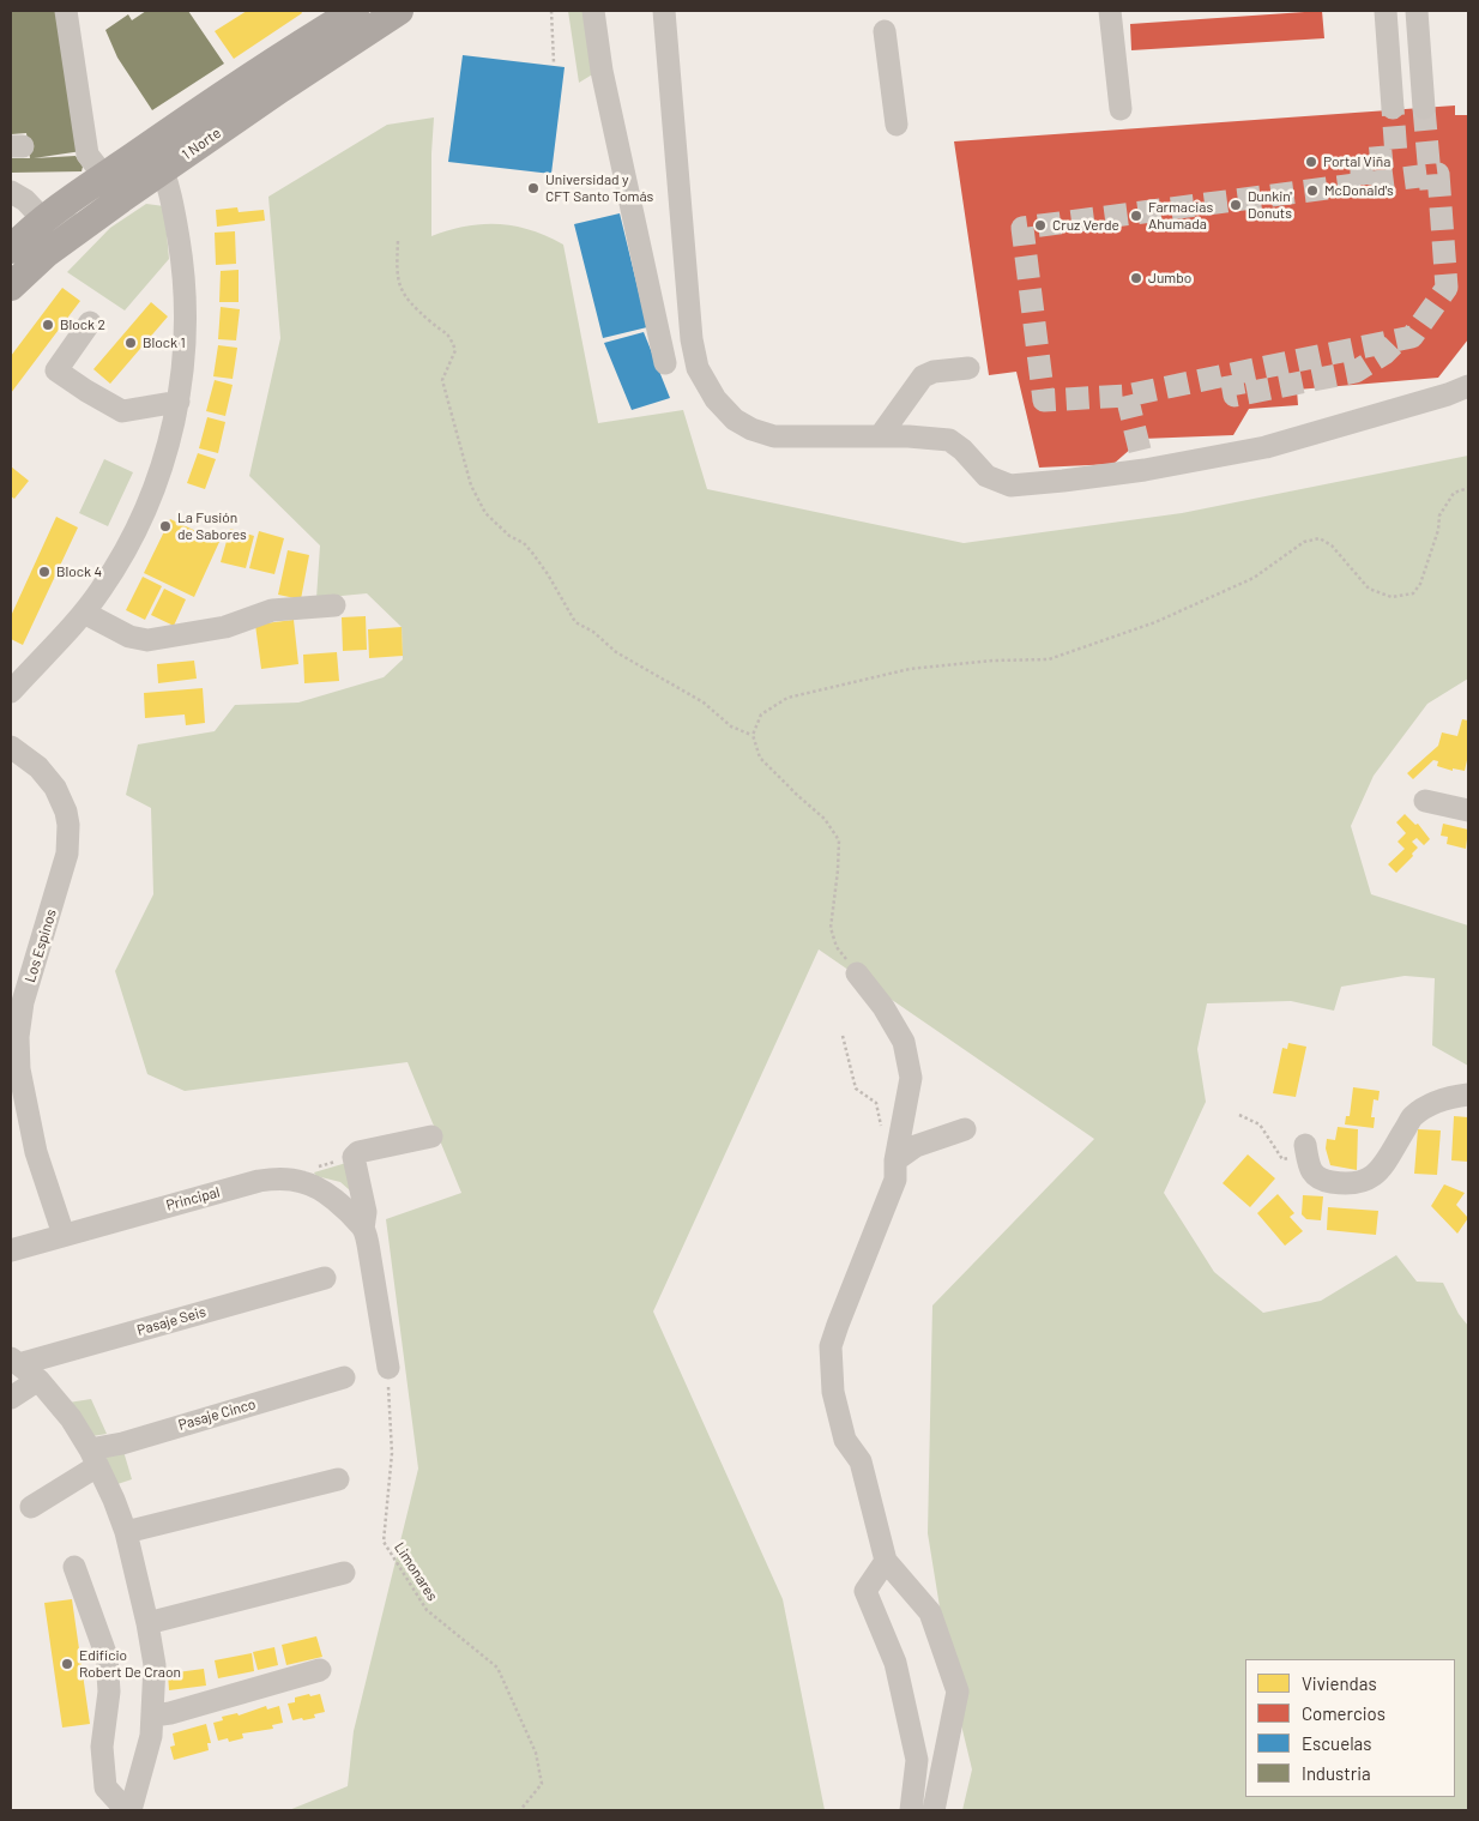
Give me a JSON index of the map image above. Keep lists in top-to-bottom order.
{
  "streets": {
    "main road": ["1 Norte"],
    "street": [
      "Los Espinos",
      "Principal",
      "Pasaje Seis",
      "Pasaje Cinco"
    ],
    "path": ["Limonares"]
  },
  "crossings": [
    ["Los Espinos", "Principal"],
    ["Principal", "Limonares"]
  ],
  "places": [
    "Portal Viña",
    "Universidad y CFT Santo Tomás",
    "McDonald's",
    "Dunkin' Donuts",
    "Farmacias Ahumada",
    "Cruz Verde",
    "Jumbo",
    "Block 2",
    "Block 1",
    "La Fusión de Sabores",
    "Block 4",
    "Edificio Robert De Craon"
  ],
  "legend": [
    "Viviendas",
    "Comercios",
    "Escuelas",
    "Industria"
  ]
}
